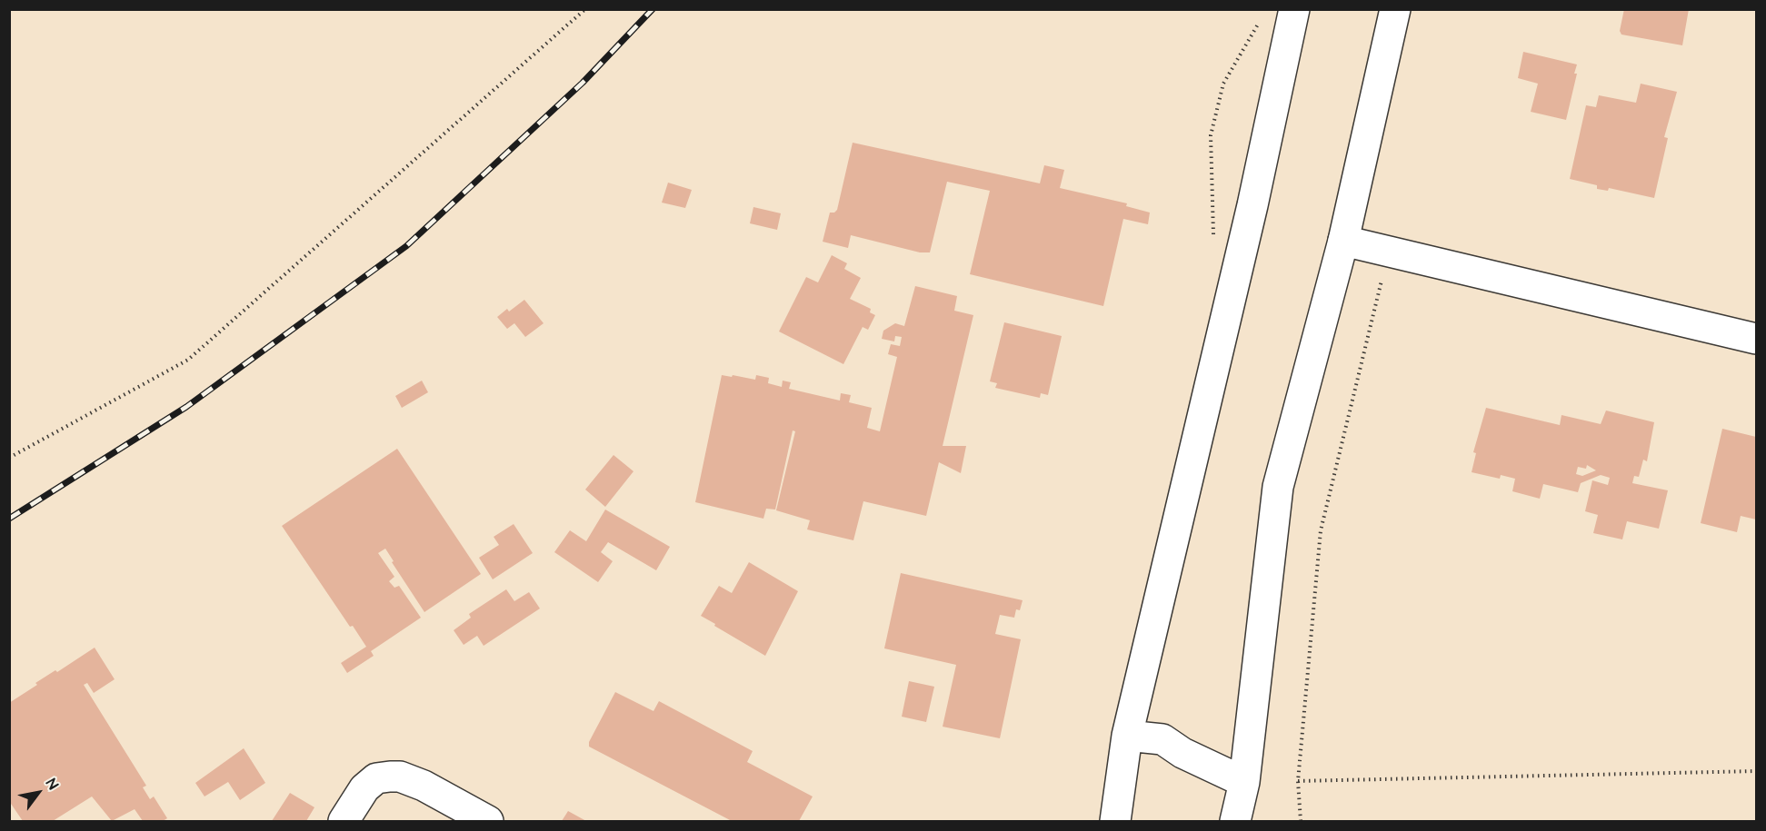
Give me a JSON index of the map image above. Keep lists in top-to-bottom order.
{
  "north": "top right"
}
